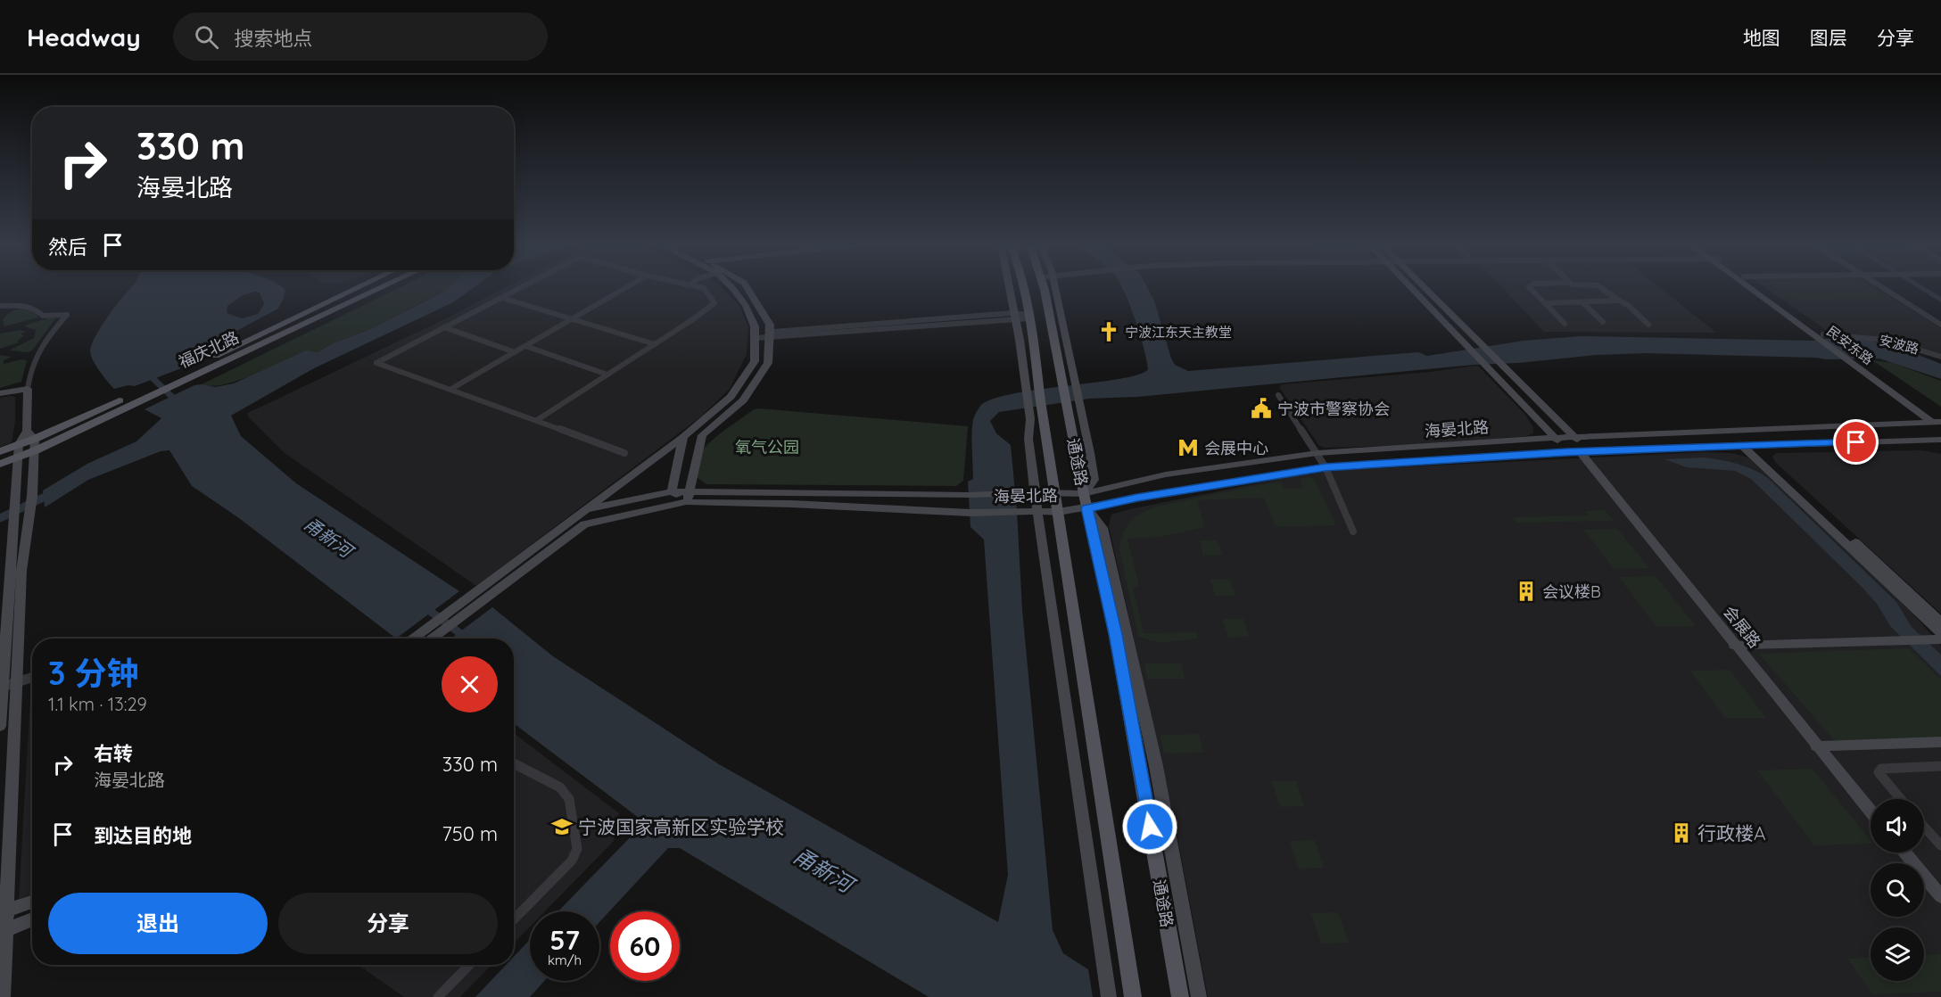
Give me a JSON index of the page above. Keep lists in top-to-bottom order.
{
  "streets": {
    "main road": [
      "民安东路",
      "福庆北路",
      "海晏北路",
      "通途路",
      "会展路"
    ],
    "street": ["安波路"]
  },
  "crossings": [
    ["安波路", "民安东路"],
    ["民安东路", "海晏北路"],
    ["海晏北路", "通途路"],
    ["海晏北路", "会展路"]
  ],
  "water": ["甬新河"],
  "parks": ["氧气公园"],
  "places": {
    "church": ["宁波江东天主教堂"],
    "public building": ["宁波市警察协会"],
    "metro station": ["会展中心"],
    "building": ["会议楼B", "行政楼A"],
    "school or university": ["宁波国家高新区实验学校"]
  },
  "page": {
    "header": "Headway",
    "search": "搜索地点",
    "nav": ["地图", "图层", "分享"],
    "turn": ["330 m", "海晏北路"],
    "then": "然后",
    "heading": ["3 分钟", "1.1 km · 13:29"],
    "list": [
      {
        "name": "右转",
        "note": "海晏北路",
        "value": "330 m"
      },
      {
        "name": "到达目的地",
        "value": "750 m"
      }
    ],
    "buttons": ["退出", "分享"],
    "speed": "57 km/h",
    "limit": "60"
  }
}
